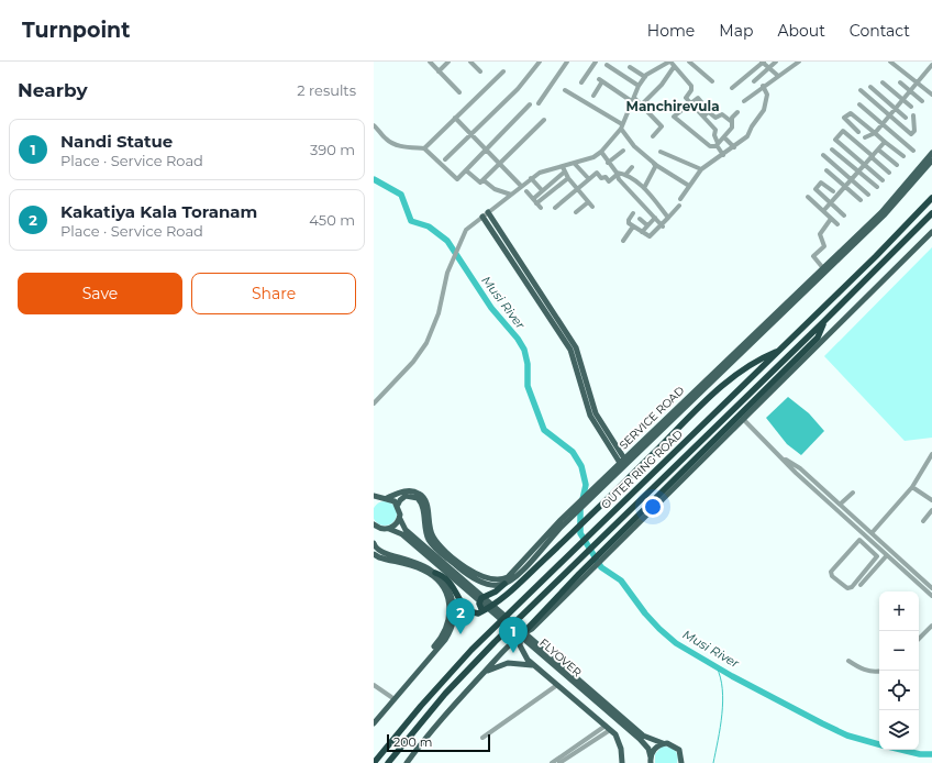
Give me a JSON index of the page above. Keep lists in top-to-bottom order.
{
  "streets": {
    "highway": ["OUTER RING ROAD"],
    "main road": ["SERVICE ROAD", "FLYOVER"]
  },
  "districts": ["Manchirevula"],
  "water": ["Musi River"],
  "scale_bar": "200 m",
  "page": {
    "header": "Turnpoint",
    "nav": [
      "Home",
      "Map",
      "About",
      "Contact"
    ],
    "heading": ["Nearby", "2 results"],
    "list": [
      {
        "mark": "1",
        "name": "Nandi Statue",
        "note": "Place · Service Road",
        "value": "390 m"
      },
      {
        "mark": "2",
        "name": "Kakatiya Kala Toranam",
        "note": "Place · Service Road",
        "value": "450 m"
      }
    ],
    "buttons": ["Save", "Share"],
    "map_buttons": ["+", "−"],
    "pins": ["2", "1"],
    "scale": "200 m"
  }
}
